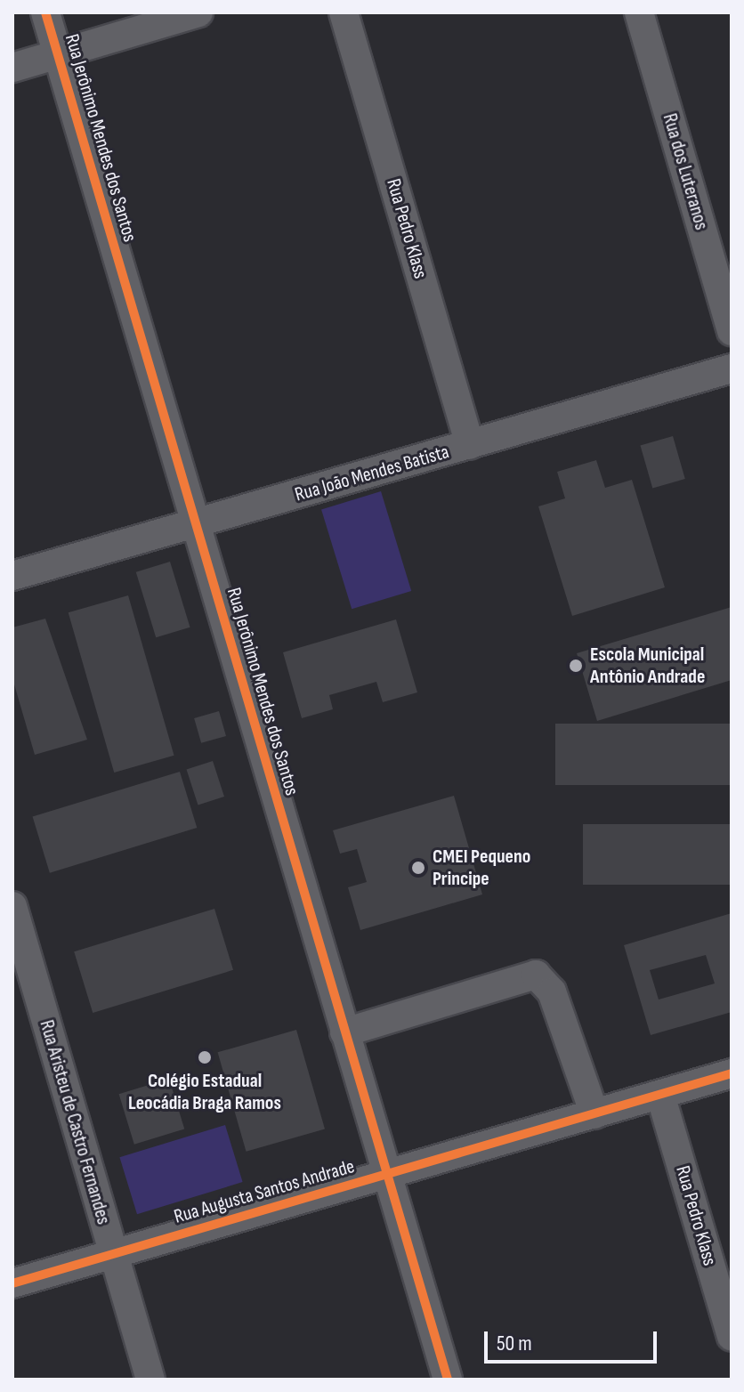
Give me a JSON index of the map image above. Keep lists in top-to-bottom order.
{
  "streets": {
    "street": [
      "Rua Jerônimo Mendes dos Santos",
      "Rua dos Luteranos",
      "Rua Pedro Klass",
      "Rua João Mendes Batista",
      "Rua Aristeu de Castro Fernandes",
      "Rua Augusta Santos Andrade"
    ]
  },
  "crossings": [
    ["Rua Jerônimo Mendes dos Santos", "Rua João Mendes Batista"],
    ["Rua Jerônimo Mendes dos Santos", "Rua Augusta Santos Andrade"],
    ["Rua Pedro Klass", "Rua João Mendes Batista"],
    ["Rua Pedro Klass", "Rua Augusta Santos Andrade"],
    ["Rua Aristeu de Castro Fernandes", "Rua Augusta Santos Andrade"]
  ],
  "places": ["Escola Municipal Antônio Andrade", "CMEI Pequeno Principe", "Colégio Estadual Leocádia Braga Ramos"],
  "scale_bar": "50 m"
}
